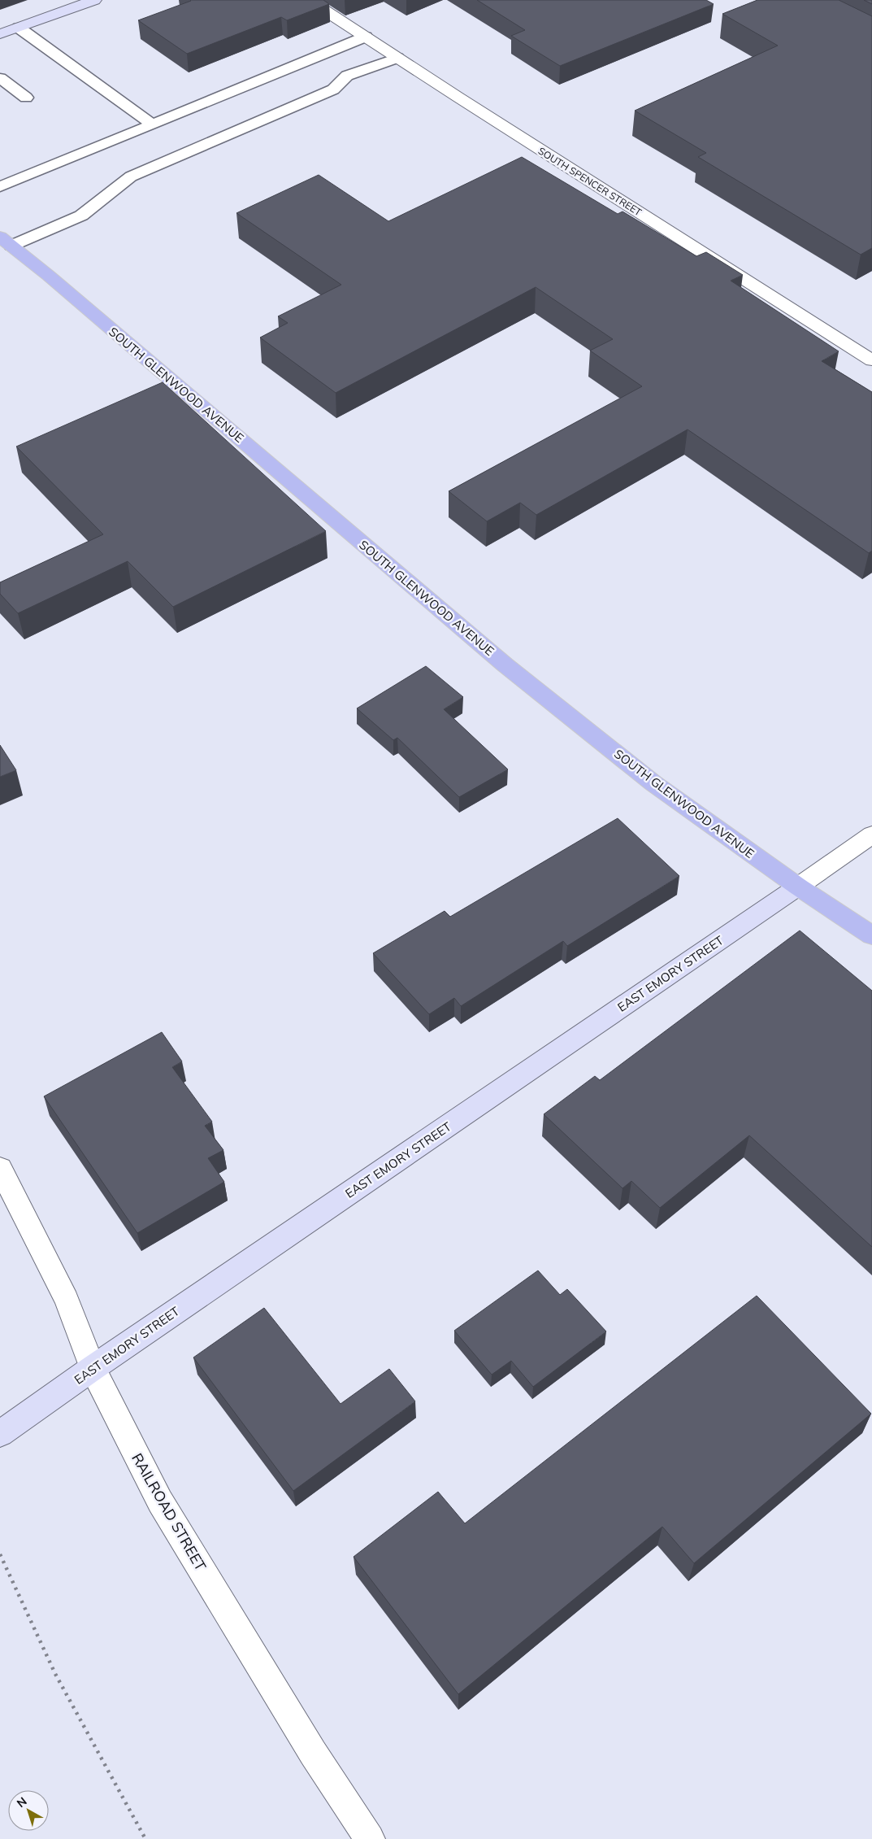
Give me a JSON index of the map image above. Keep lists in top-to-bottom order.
{
  "streets": {
    "main road": ["SOUTH GLENWOOD AVENUE"],
    "street": ["SOUTH SPENCER STREET", "EAST EMORY STREET", "RAILROAD STREET"]
  },
  "crossings": [
    ["SOUTH GLENWOOD AVENUE", "EAST EMORY STREET"],
    ["EAST EMORY STREET", "RAILROAD STREET"]
  ],
  "north": "top left"
}
